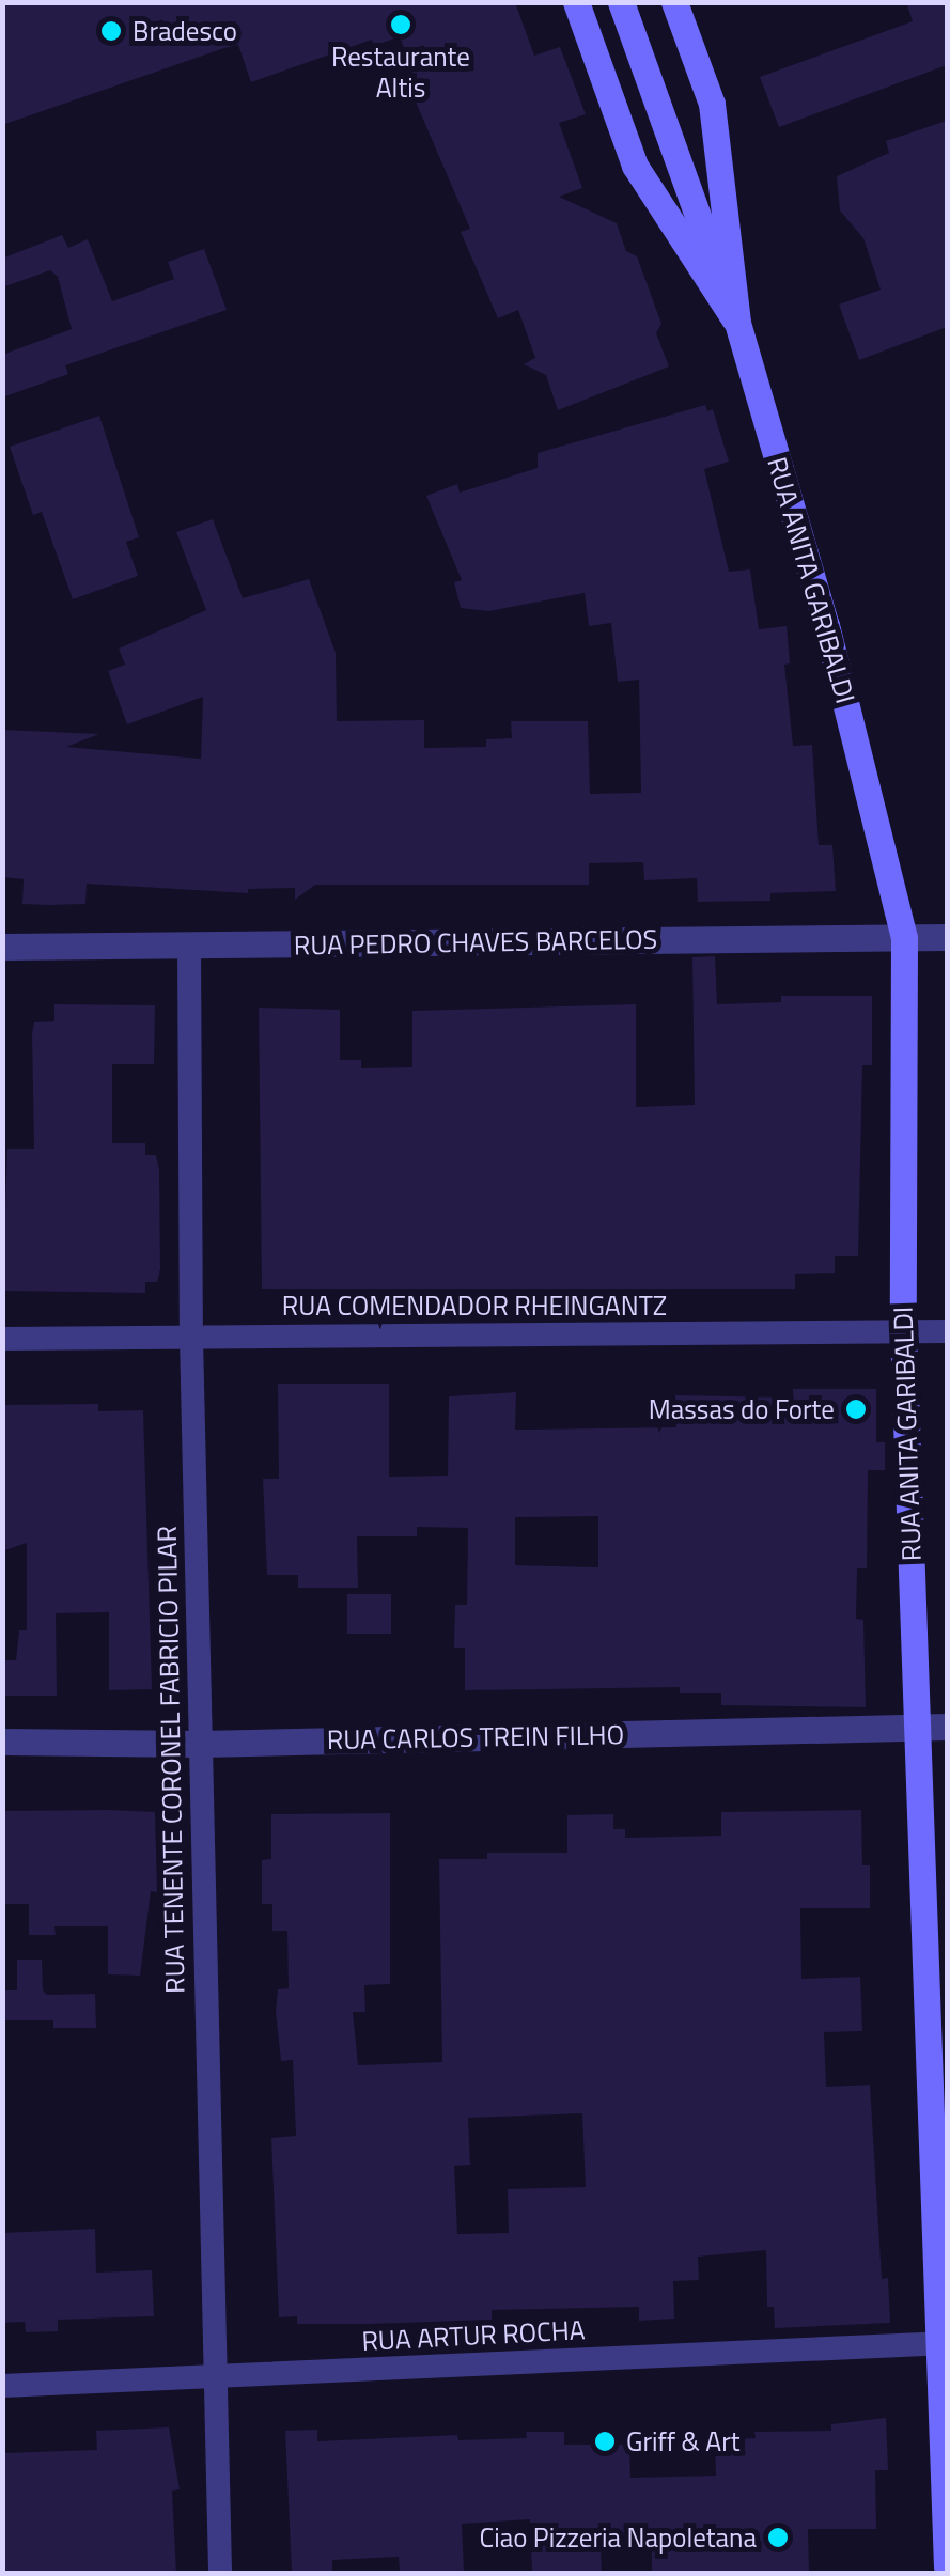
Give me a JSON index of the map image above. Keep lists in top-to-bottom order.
{
  "streets": {
    "main road": ["RUA ANITA GARIBALDI"],
    "street": [
      "RUA PEDRO CHAVES BARCELOS",
      "RUA COMENDADOR RHEINGANTZ",
      "RUA CARLOS TREIN FILHO",
      "RUA TENENTE CORONEL FABRICIO PILAR",
      "RUA ARTUR ROCHA"
    ]
  },
  "crossings": [
    ["RUA ANITA GARIBALDI", "RUA PEDRO CHAVES BARCELOS"],
    ["RUA ANITA GARIBALDI", "RUA COMENDADOR RHEINGANTZ"],
    ["RUA ANITA GARIBALDI", "RUA CARLOS TREIN FILHO"],
    ["RUA ANITA GARIBALDI", "RUA ARTUR ROCHA"],
    ["RUA PEDRO CHAVES BARCELOS", "RUA TENENTE CORONEL FABRICIO PILAR"],
    ["RUA COMENDADOR RHEINGANTZ", "RUA TENENTE CORONEL FABRICIO PILAR"],
    ["RUA CARLOS TREIN FILHO", "RUA TENENTE CORONEL FABRICIO PILAR"],
    ["RUA TENENTE CORONEL FABRICIO PILAR", "RUA ARTUR ROCHA"]
  ],
  "places": [
    "Restaurante Altis",
    "Bradesco",
    "Massas do Forte",
    "Griff & Art",
    "Ciao Pizzeria Napoletana"
  ]
}
